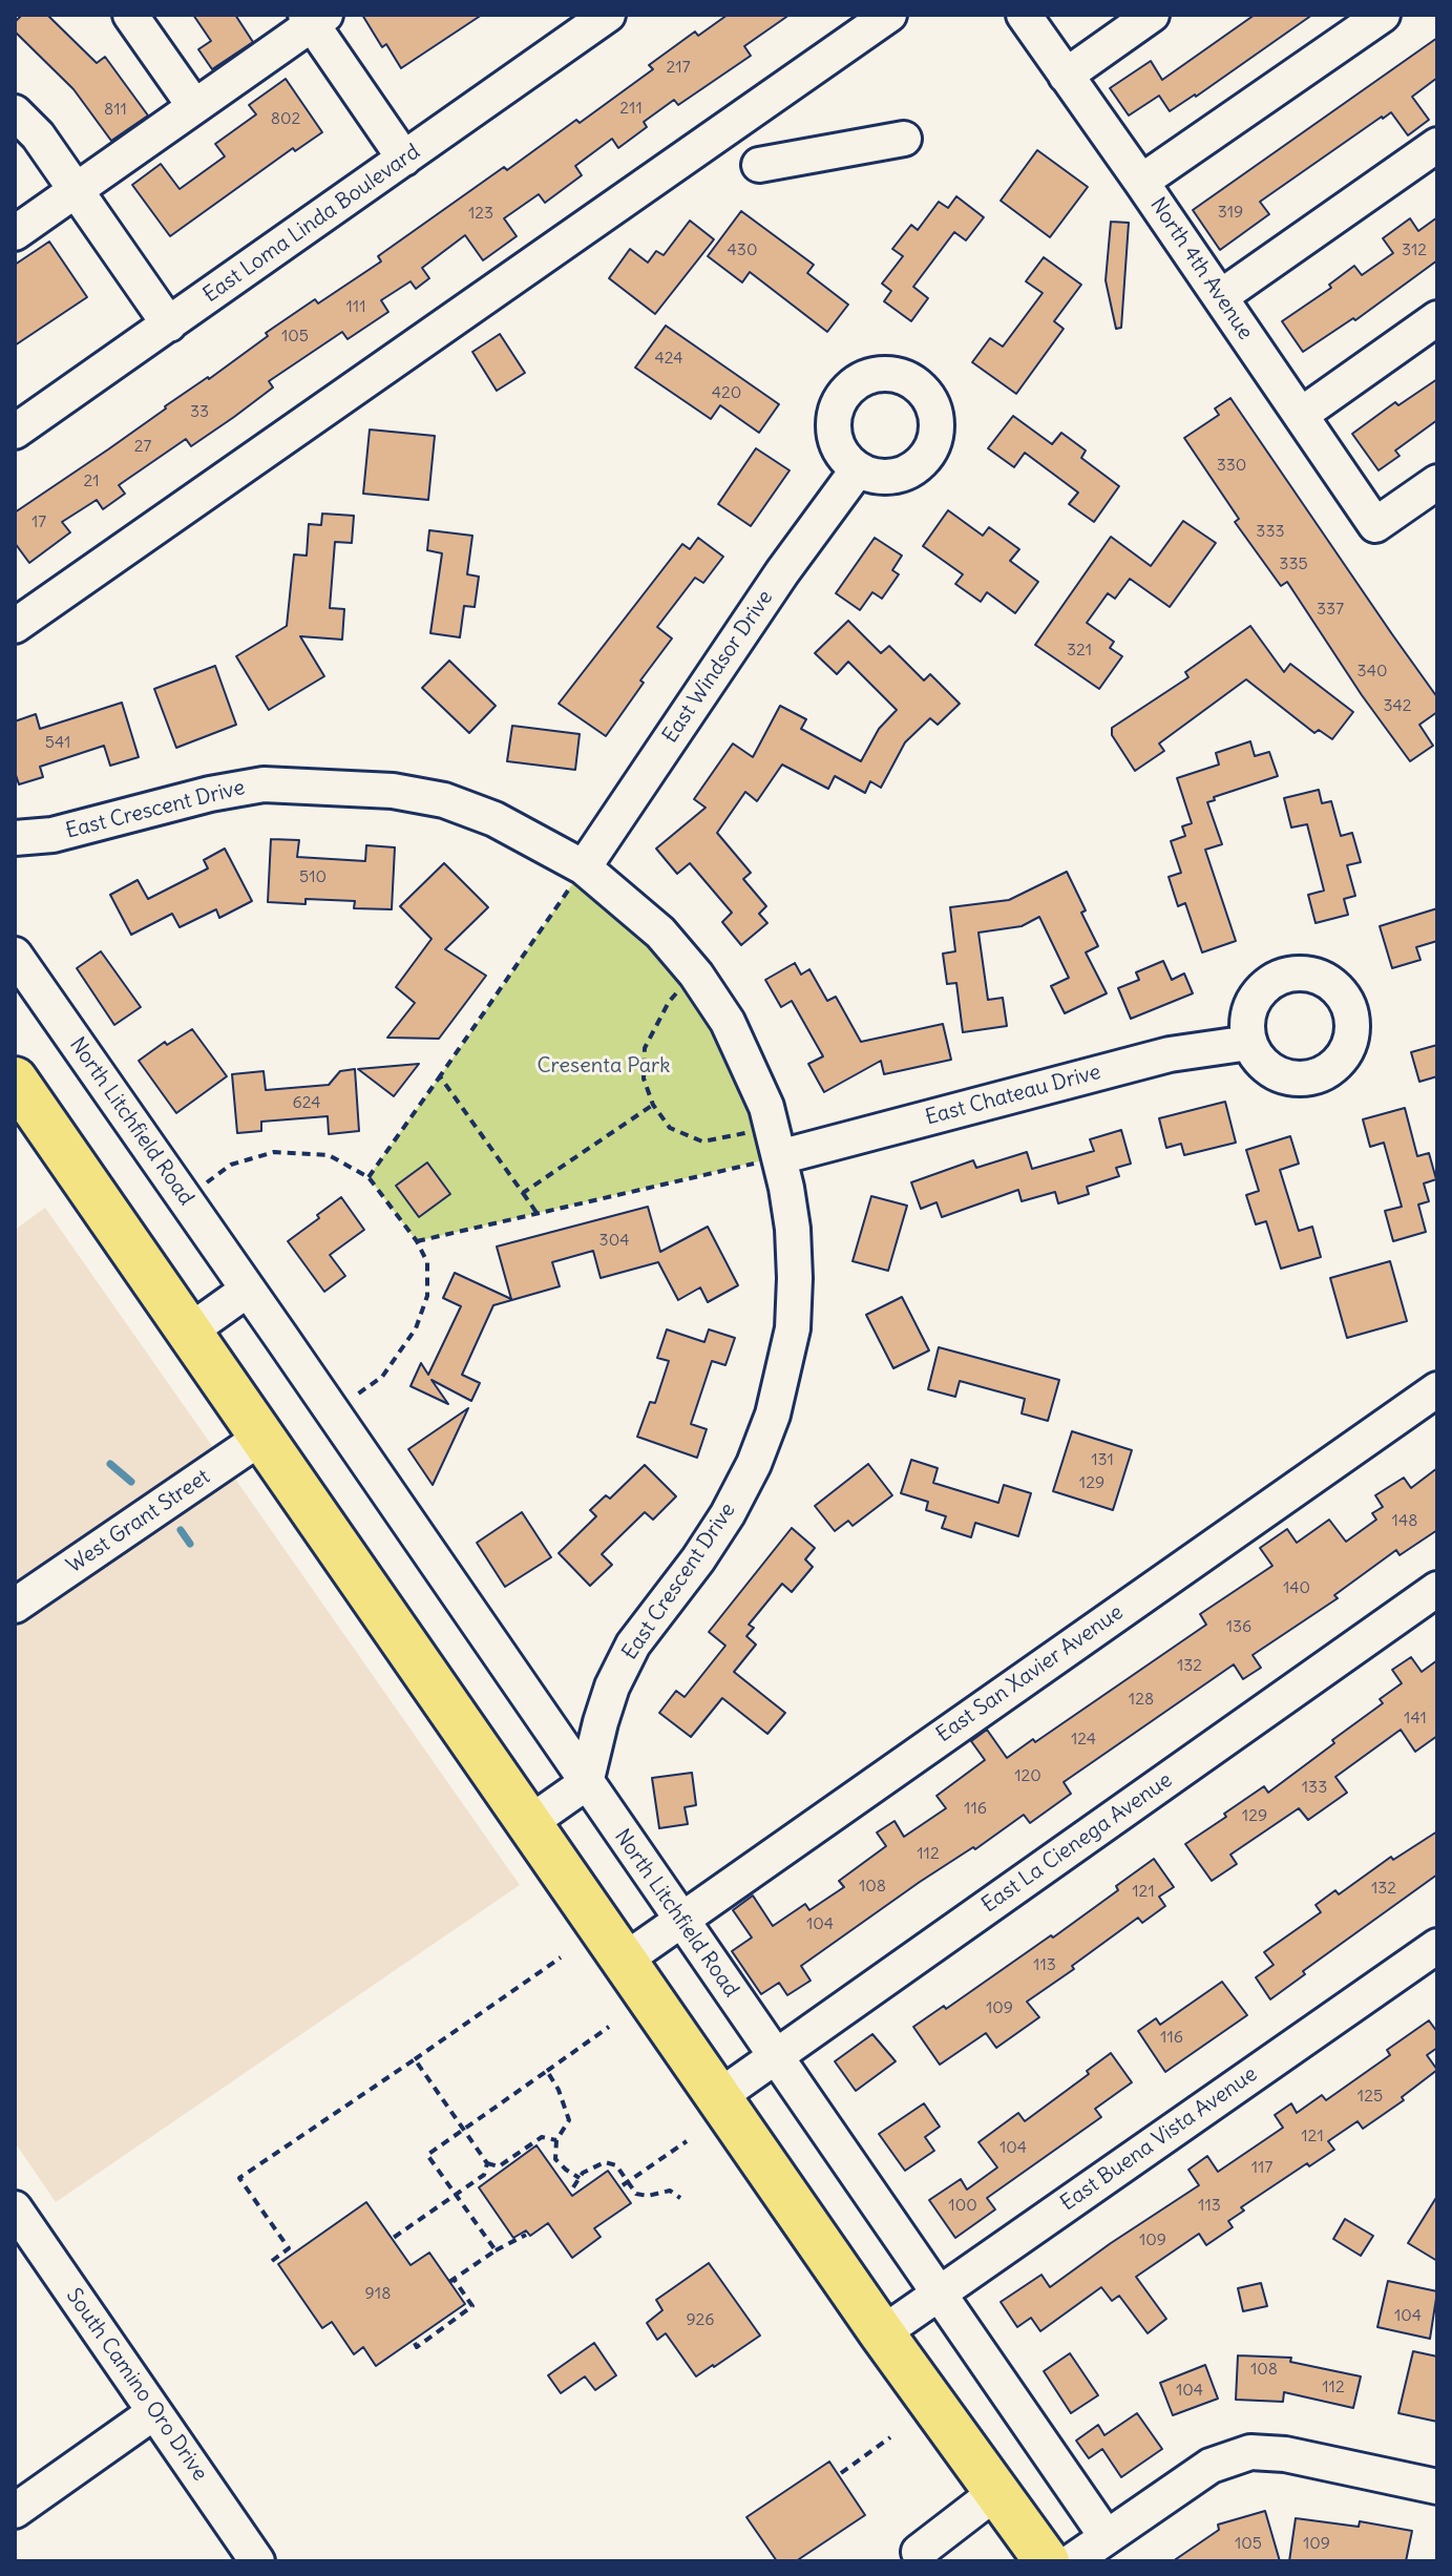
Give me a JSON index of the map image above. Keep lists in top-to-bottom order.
{
  "streets": {
    "street": [
      "East Loma Linda Boulevard",
      "North 4th Avenue",
      "East Windsor Drive",
      "East Crescent Drive",
      "East Chateau Drive",
      "North Litchfield Road",
      "West Grant Street",
      "East San Xavier Avenue",
      "East La Cienega Avenue",
      "East Buena Vista Avenue",
      "South Camino Oro Drive"
    ]
  },
  "crossings": [
    ["East Windsor Drive", "East Crescent Drive"],
    ["East Crescent Drive", "East Chateau Drive"],
    ["East Crescent Drive", "North Litchfield Road"],
    ["North Litchfield Road", "East San Xavier Avenue"],
    ["North Litchfield Road", "East La Cienega Avenue"],
    ["North Litchfield Road", "East Buena Vista Avenue"]
  ],
  "parks": ["Cresenta Park"],
  "house_numbers": [
    "217",
    "211",
    "811",
    "802",
    "319",
    "123",
    "430",
    "312",
    "111",
    "105",
    "424",
    "420",
    "33",
    "27",
    "330",
    "21",
    "17",
    "333",
    "335",
    "337",
    "321",
    "340",
    "342",
    "541",
    "510",
    "624",
    "304",
    "131",
    "129",
    "148",
    "140",
    "136",
    "132",
    "128",
    "141",
    "124",
    "120",
    "133",
    "116",
    "129",
    "112",
    "108",
    "132",
    "121",
    "104",
    "113",
    "109",
    "116",
    "125",
    "121",
    "104",
    "117",
    "100",
    "113",
    "109",
    "918",
    "104",
    "926",
    "108",
    "112",
    "104",
    "105",
    "109"
  ]
}
